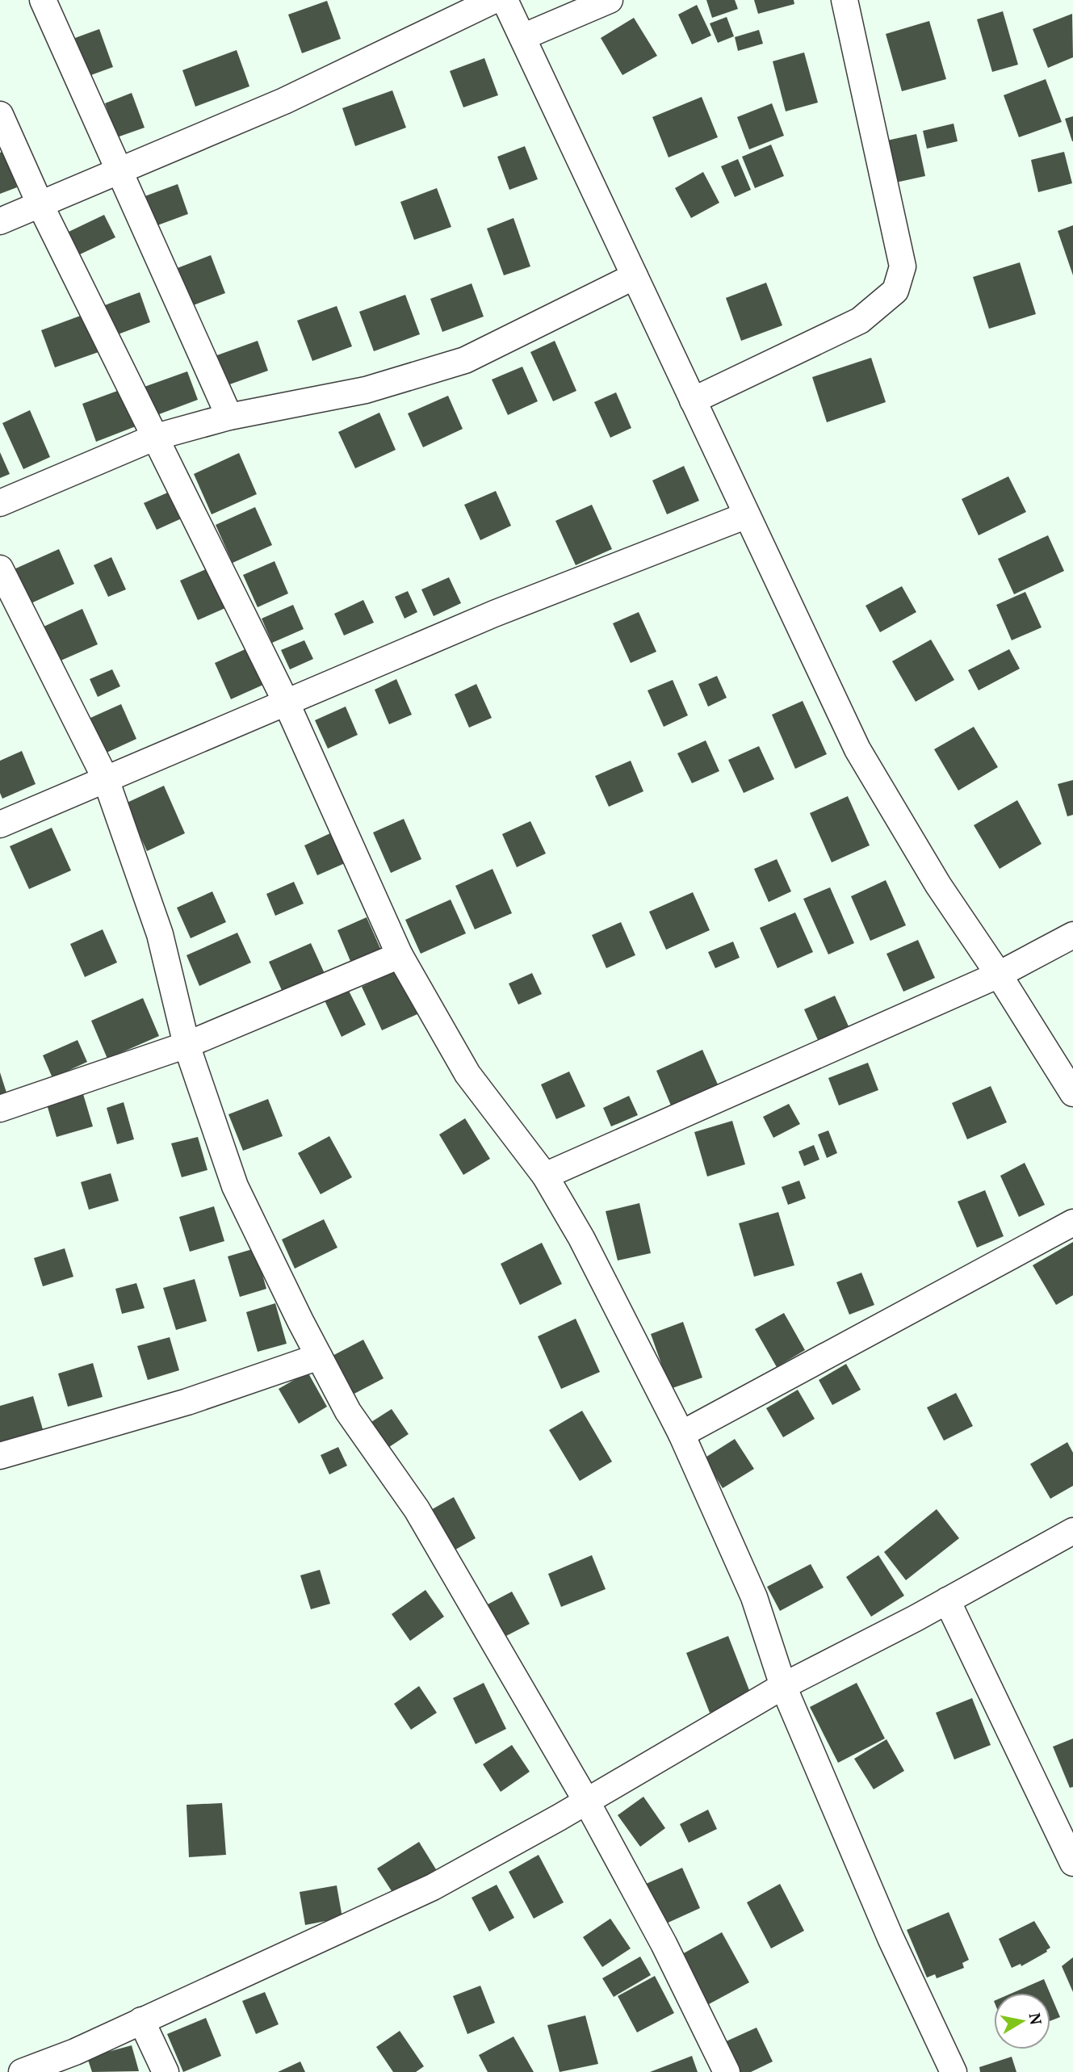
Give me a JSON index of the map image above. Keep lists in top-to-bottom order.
{
  "north": "right"
}
